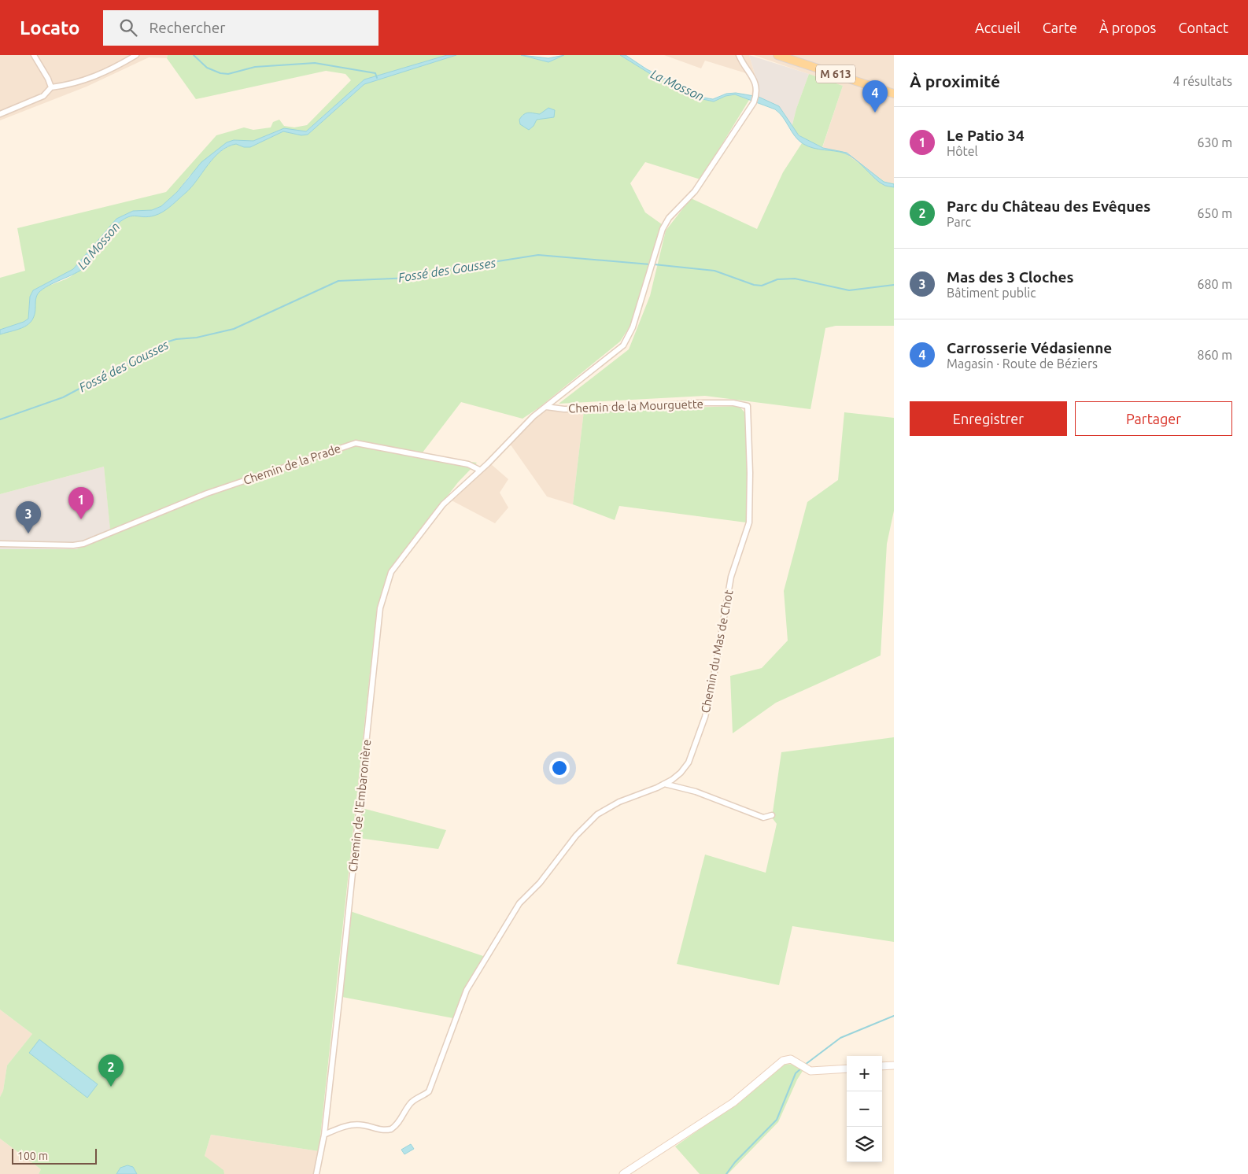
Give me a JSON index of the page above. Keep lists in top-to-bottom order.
{
  "streets": {
    "main road": ["M 613"],
    "street": [
      "Chemin de la Mourguette",
      "Chemin de la Prade",
      "Chemin du Mas de Chot",
      "Chemin de l'Embaronière"
    ]
  },
  "crossings": [
    ["Chemin de la Mourguette", "Chemin du Mas de Chot"],
    ["Chemin de la Prade", "Chemin de l'Embaronière"],
    ["Chemin du Mas de Chot", "Chemin de l'Embaronière"]
  ],
  "water": ["La Mosson", "Fossé des Gousses"],
  "scale_bar": "100 m",
  "page": {
    "header": "Locato",
    "search": "Rechercher",
    "nav": [
      "Accueil",
      "Carte",
      "À propos",
      "Contact"
    ],
    "heading": ["À proximité", "4 résultats"],
    "pins": [
      "4",
      "1",
      "3",
      "2"
    ],
    "list": [
      {
        "mark": "1",
        "name": "Le Patio 34",
        "note": "Hôtel",
        "value": "630 m"
      },
      {
        "mark": "2",
        "name": "Parc du Château des Evêques",
        "note": "Parc",
        "value": "650 m"
      },
      {
        "mark": "3",
        "name": "Mas des 3 Cloches",
        "note": "Bâtiment public",
        "value": "680 m"
      },
      {
        "mark": "4",
        "name": "Carrosserie Védasienne",
        "note": "Magasin · Route de Béziers",
        "value": "860 m"
      }
    ],
    "buttons": ["Enregistrer", "Partager"],
    "map_buttons": ["+", "−"],
    "scale": "100 m"
  }
}
